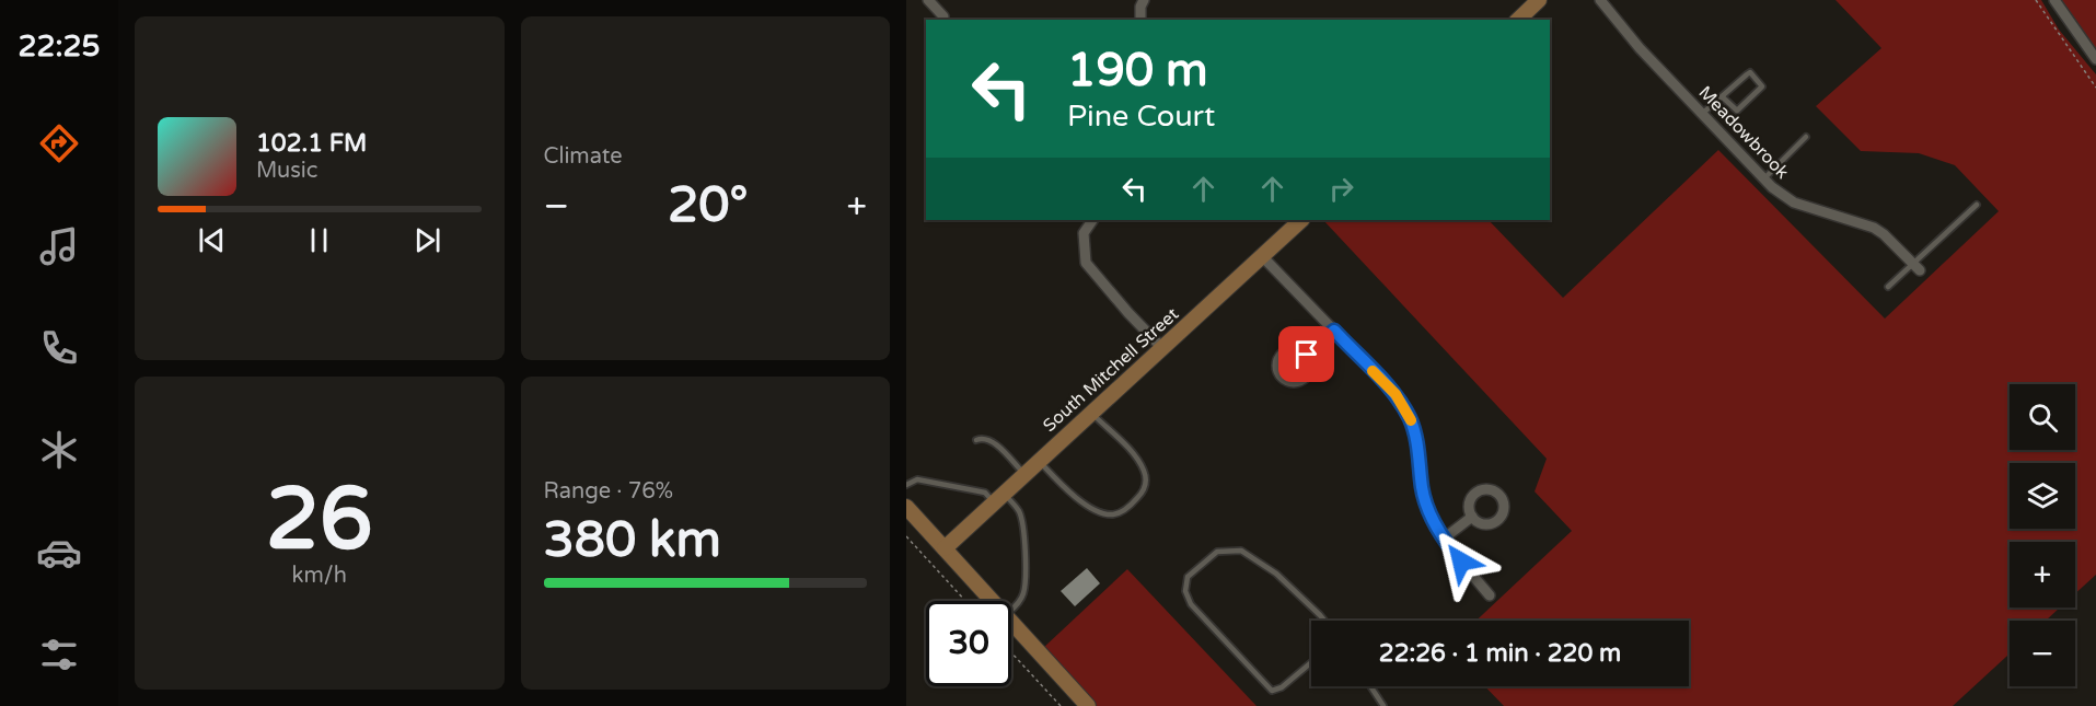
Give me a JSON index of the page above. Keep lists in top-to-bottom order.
{
  "streets": {
    "street": ["Meadowbrook", "South Mitchell Street"]
  },
  "page": {
    "tabs": "22:25",
    "tile": [
      "Climate",
      ["26", "km/h"],
      ["Range · 76%", "380 km"]
    ],
    "turn": ["190 m", "Pine Court"],
    "song": ["102.1 FM", "Music"],
    "heat": ["−", "20°", "+"],
    "map_buttons": ["+", "−"],
    "limit": "30",
    "trip": "22:26 · 1 min · 220 m"
  }
}
